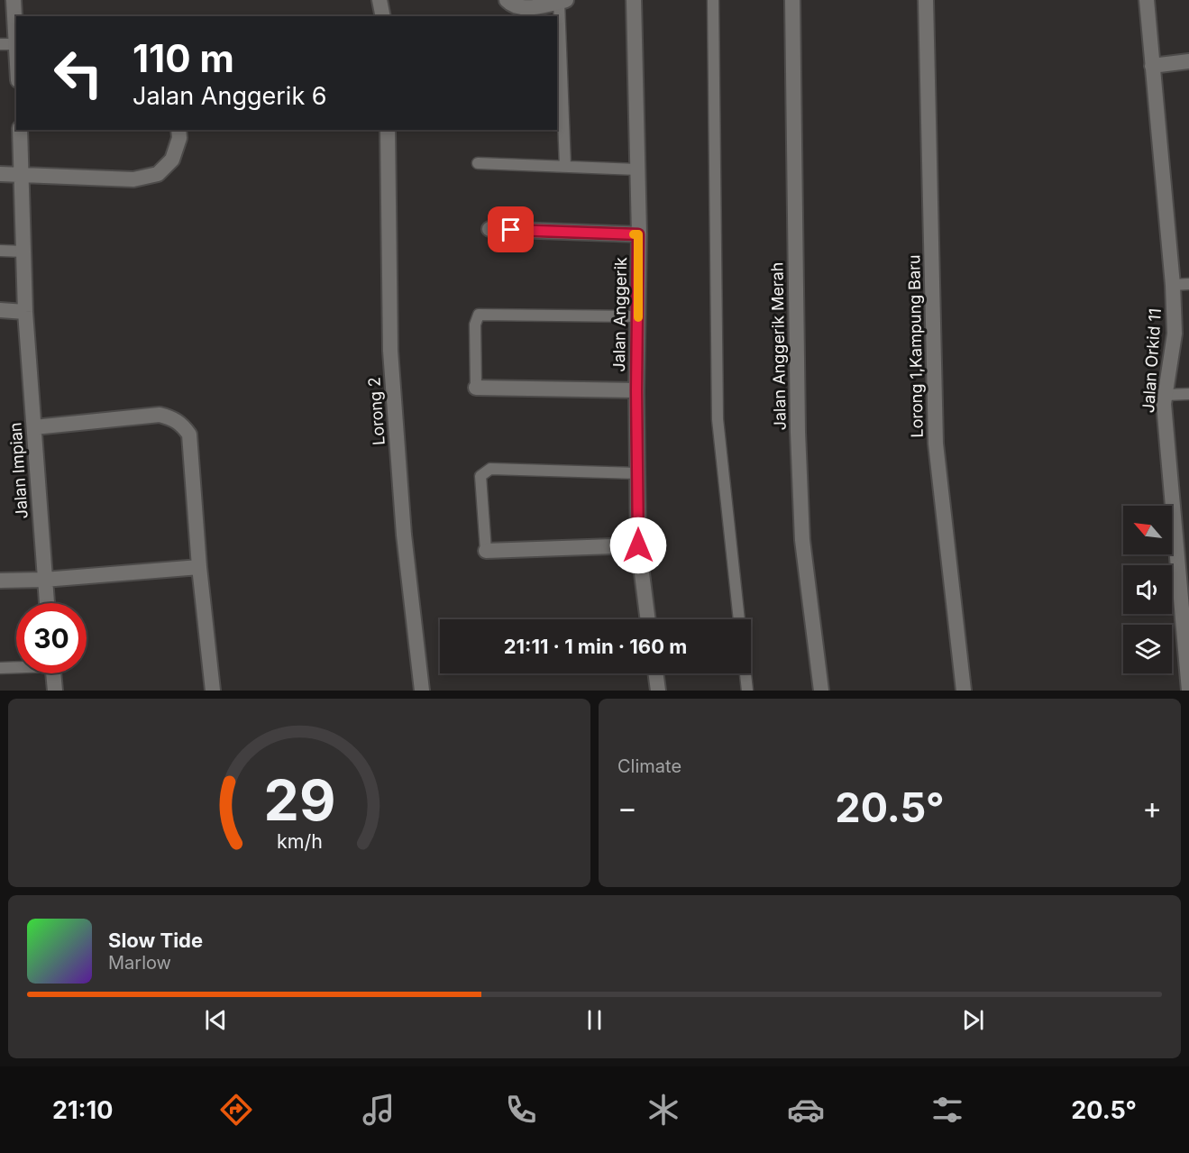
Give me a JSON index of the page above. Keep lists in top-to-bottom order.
{
  "streets": {
    "street": [
      "Jalan Anggerik",
      "Jalan Anggerik Merah",
      "Lorong 1,Kampung Baru",
      "Jalan Orkid 11",
      "Lorong 2",
      "Jalan Impian"
    ]
  },
  "north": "top left",
  "page": {
    "turn": ["110 m", "Jalan Anggerik 6"],
    "limit": "30",
    "trip": "21:11 · 1 min · 160 m",
    "tile": "Climate",
    "heat": ["−", "20.5°", "+"],
    "song": ["Slow Tide", "Marlow"],
    "tabs": ["21:10", "20.5°"],
    "gauge": ["29", "km/h"]
  }
}
